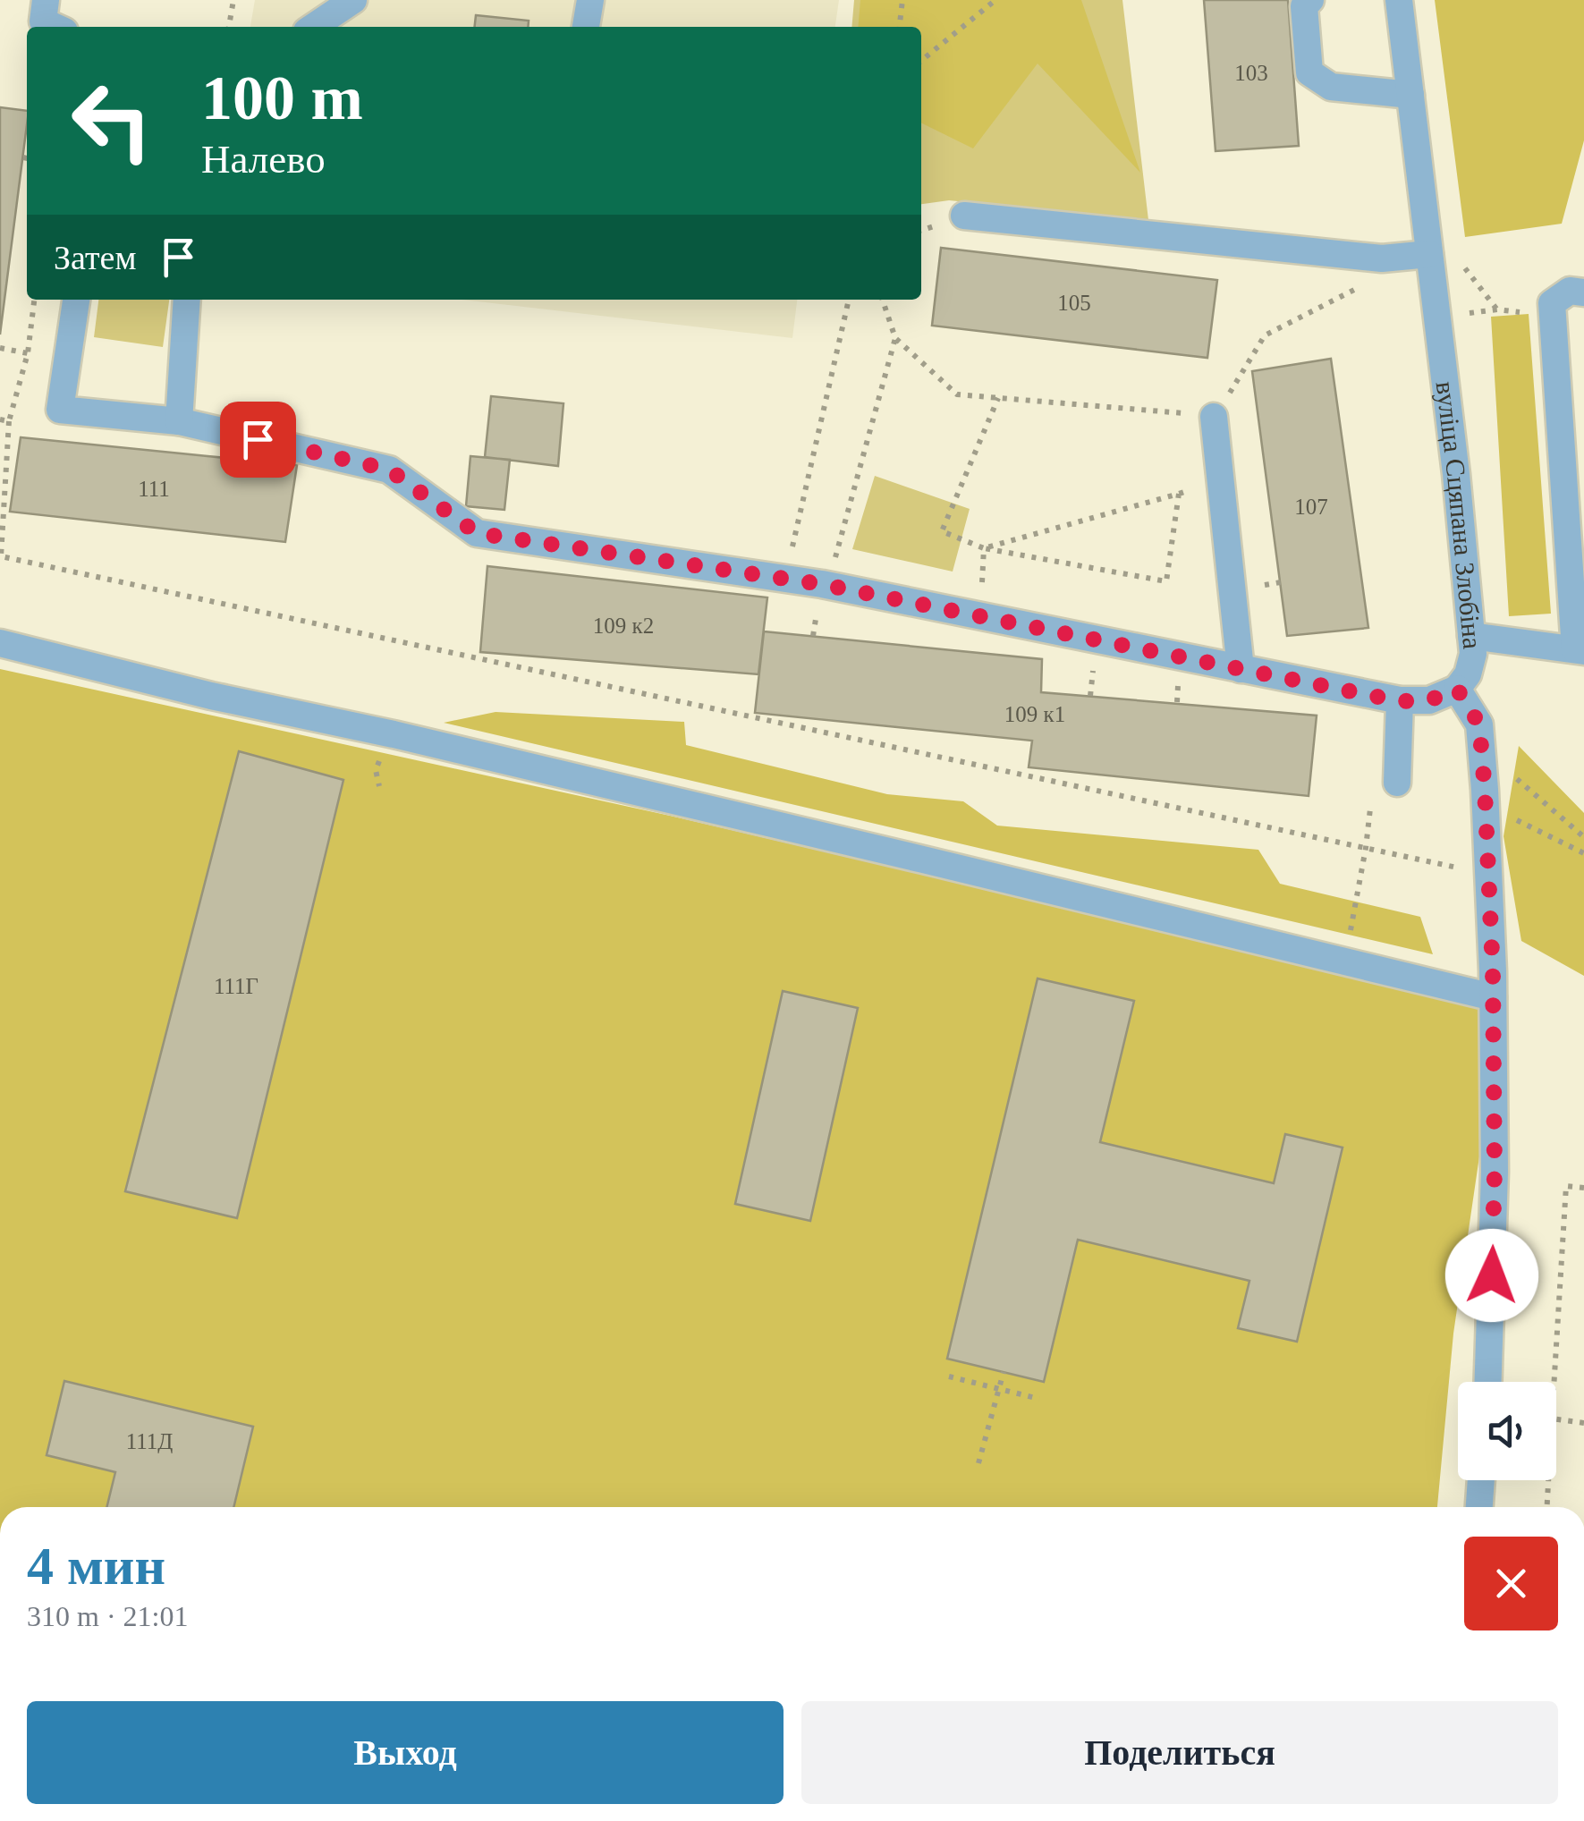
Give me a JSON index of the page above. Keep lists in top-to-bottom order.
{
  "streets": {
    "street": ["вуліца Сцяпана Злобіна"]
  },
  "house_numbers": [
    "103",
    "105",
    "111",
    "107",
    "109 к2",
    "109 к1",
    "111Г",
    "111Д"
  ],
  "page": {
    "turn": ["100 m", "Налево"],
    "then": "Затем",
    "heading": ["4 мин", "310 m · 21:01"],
    "buttons": ["Выход", "Поделиться"]
  }
}
